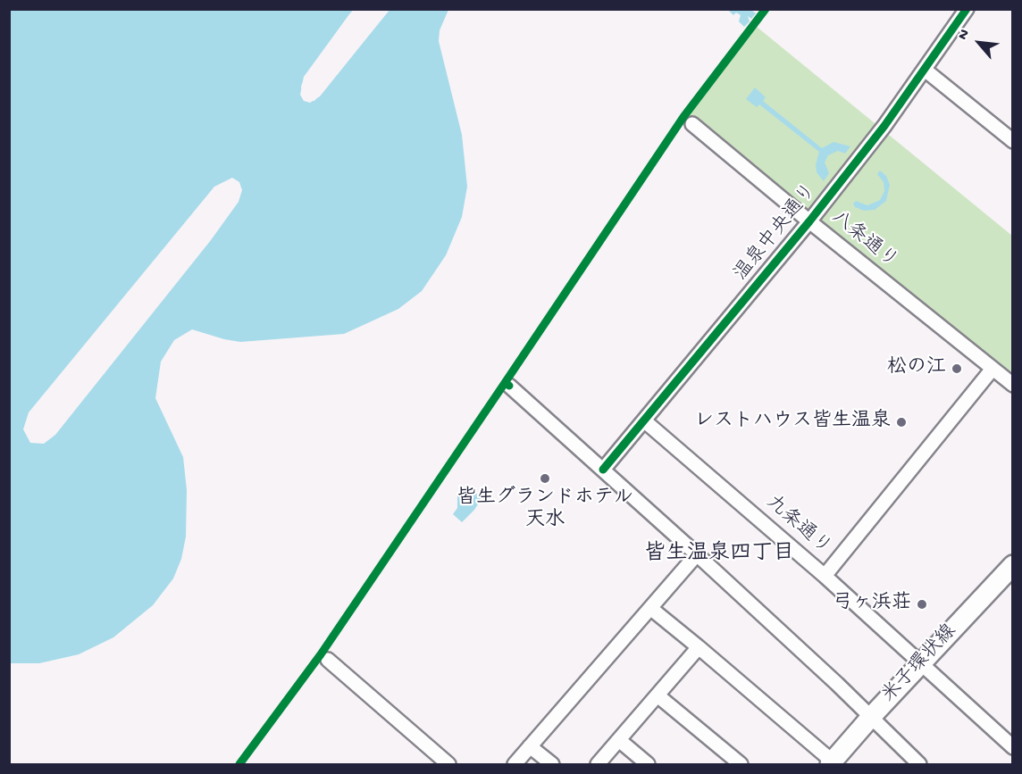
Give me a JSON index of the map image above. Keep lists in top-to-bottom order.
{
  "streets": {
    "main road": ["米子環状線"],
    "street": ["温泉中央通り", "八条通り", "九条通り"]
  },
  "crossings": [
    ["温泉中央通り", "八条通り"],
    ["温泉中央通り", "九条通り"],
    ["九条通り", "米子環状線"]
  ],
  "districts": ["皆生温泉四丁目"],
  "places": [
    "松の江",
    "レストハウス皆生温泉",
    "皆生グランドホテル 天水",
    "弓ヶ浜荘"
  ],
  "north": "top left"
}
